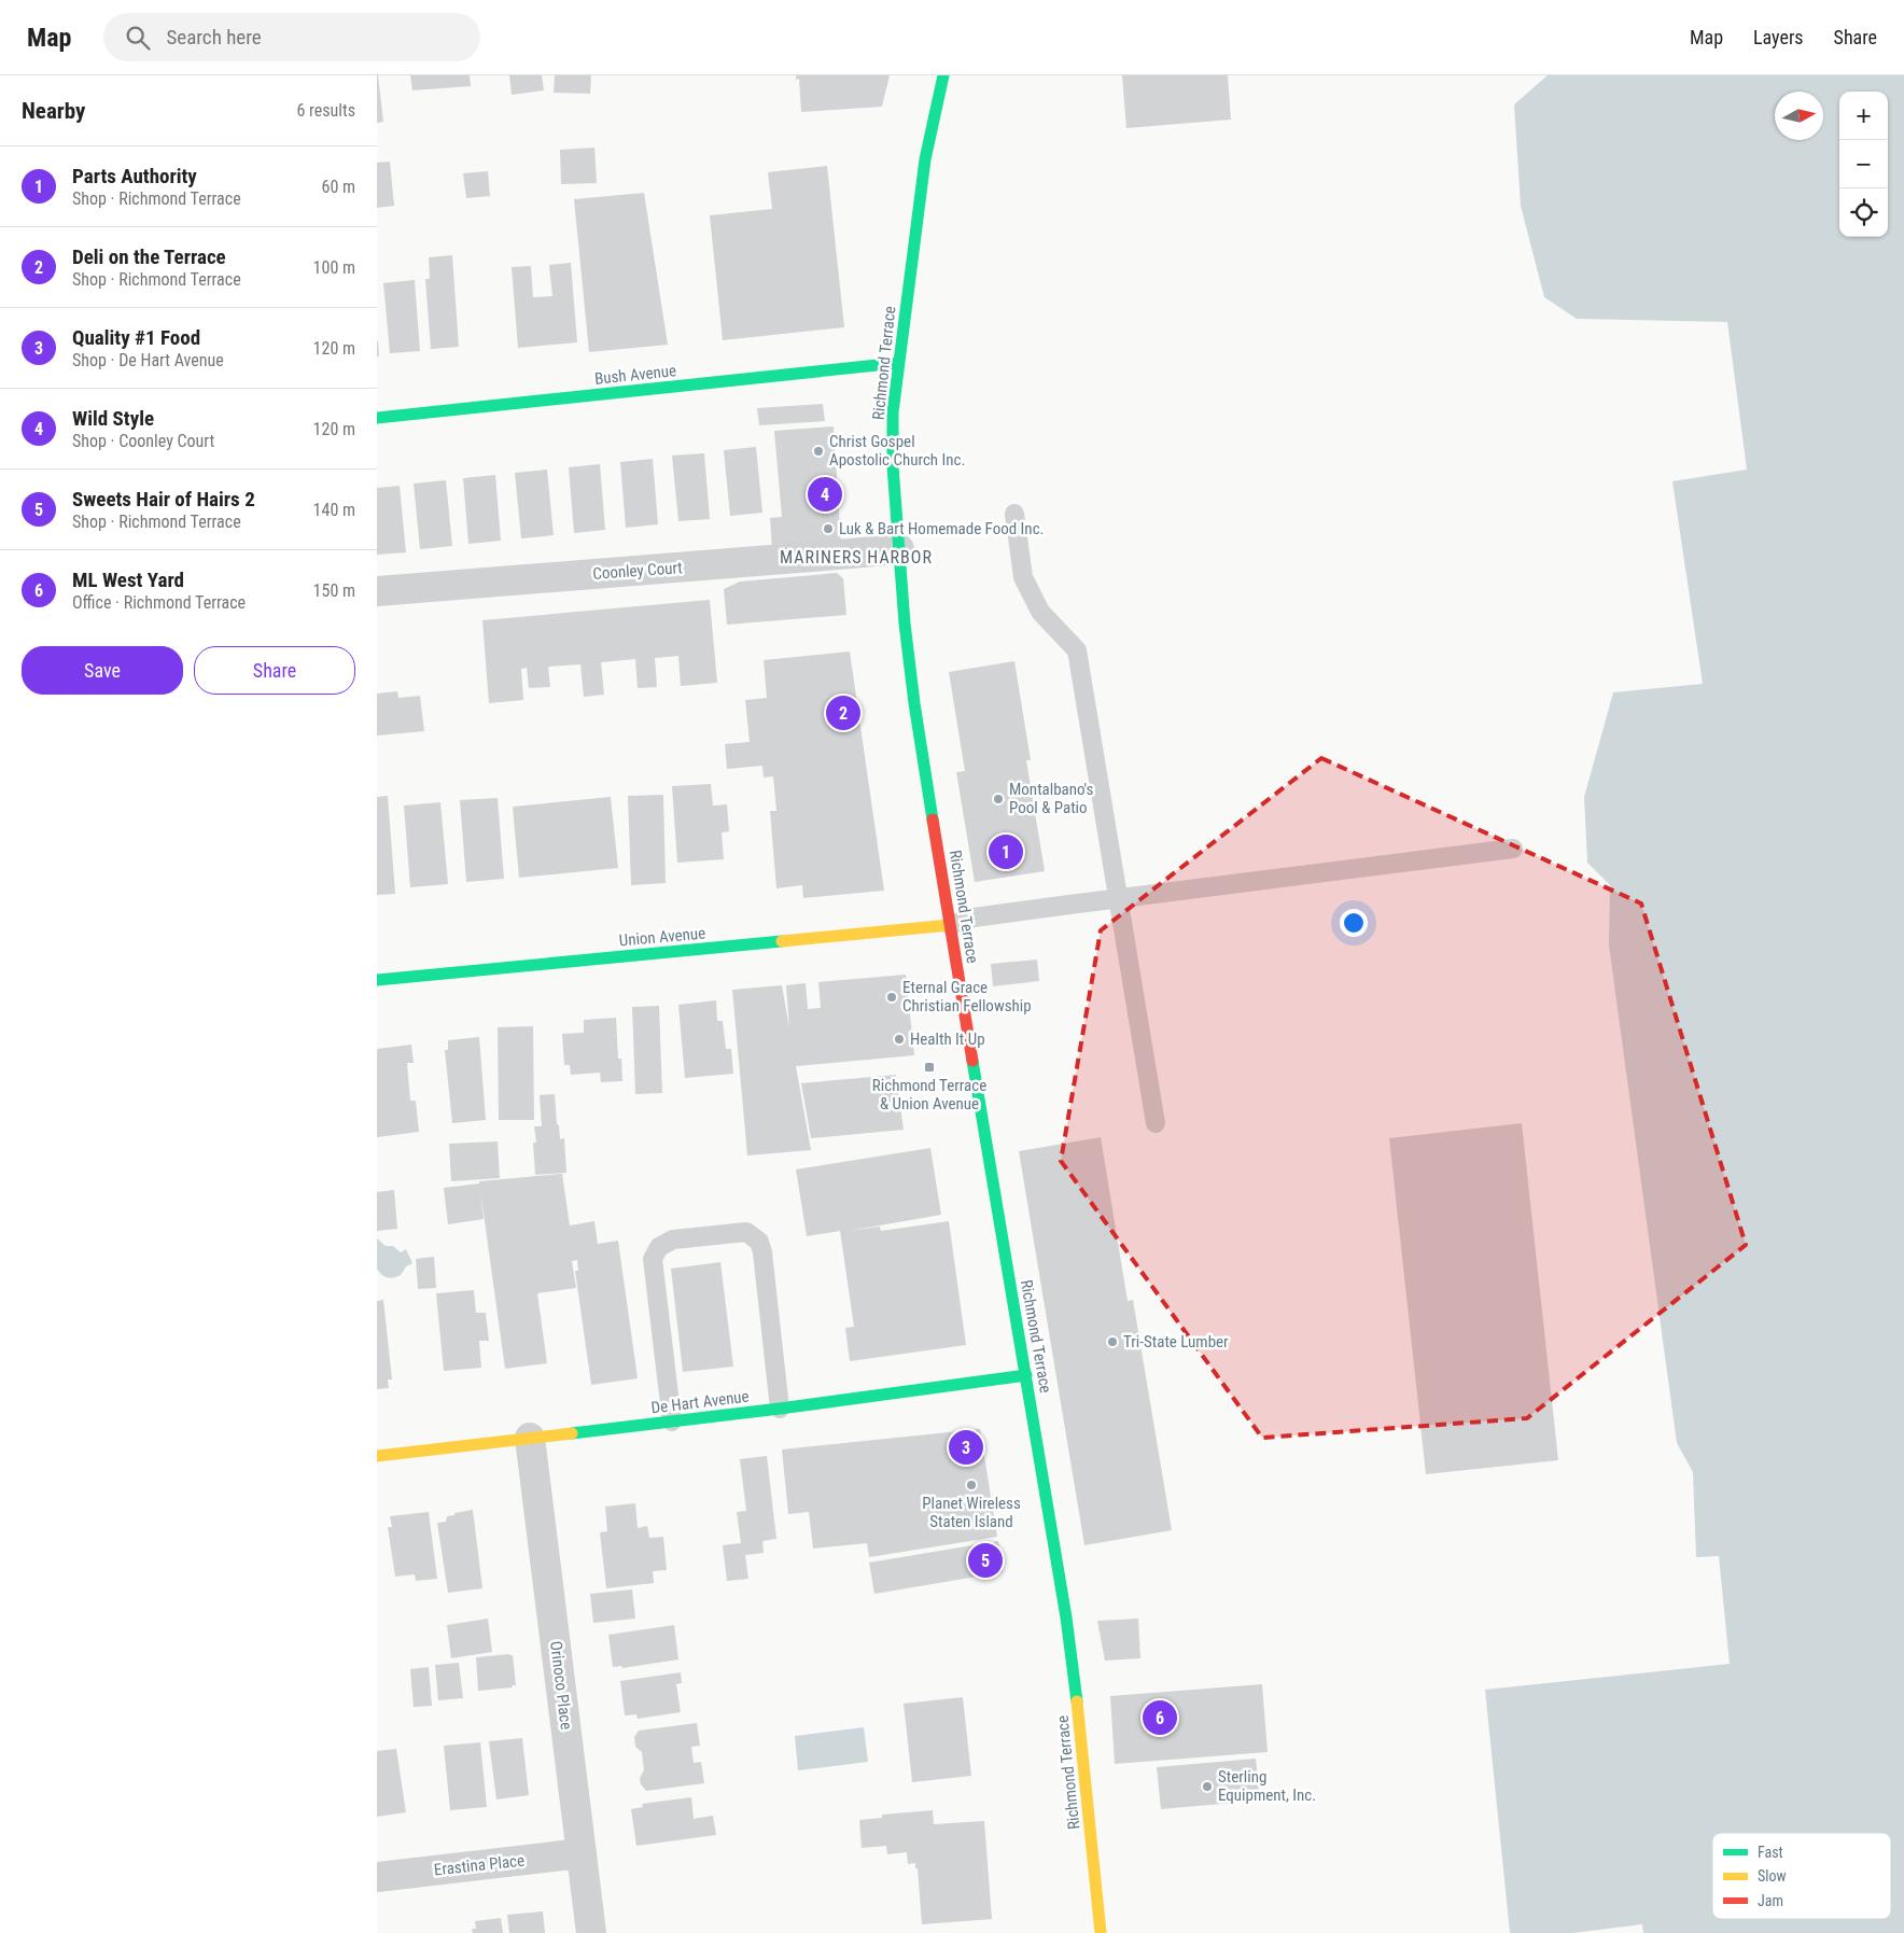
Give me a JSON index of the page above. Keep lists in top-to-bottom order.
{
  "streets": {
    "main road": [
      "Richmond Terrace",
      "Bush Avenue",
      "Union Avenue",
      "De Hart Avenue"
    ],
    "street": ["Coonley Court", "Orinoco Place", "Erastina Place"]
  },
  "crossings": [
    ["Richmond Terrace", "Bush Avenue"],
    ["Richmond Terrace", "Coonley Court"],
    ["Richmond Terrace", "Union Avenue"],
    ["Richmond Terrace", "De Hart Avenue"],
    ["De Hart Avenue", "Orinoco Place"],
    ["Orinoco Place", "Erastina Place"]
  ],
  "districts": ["MARINERS HARBOR"],
  "places": {
    "other": [
      "Christ Gospel Apostolic Church Inc.",
      "Luk & Bart Homemade Food Inc.",
      "Montalbano's Pool & Patio",
      "Eternal Grace Christian Fellowship",
      "Health It Up",
      "Tri-State Lumber",
      "Planet Wireless Staten Island",
      "Sterling Equipment, Inc."
    ],
    "transit": ["Richmond Terrace & Union Avenue"]
  },
  "legend": ["Fast", "Slow", "Jam"],
  "north": "right",
  "page": {
    "header": "Map",
    "search": "Search here",
    "nav": ["Map", "Layers", "Share"],
    "heading": ["Nearby", "6 results"],
    "map_buttons": ["+", "−"],
    "list": [
      {
        "mark": "1",
        "name": "Parts Authority",
        "note": "Shop · Richmond Terrace",
        "value": "60 m"
      },
      {
        "mark": "2",
        "name": "Deli on the Terrace",
        "note": "Shop · Richmond Terrace",
        "value": "100 m"
      },
      {
        "mark": "3",
        "name": "Quality #1 Food",
        "note": "Shop · De Hart Avenue",
        "value": "120 m"
      },
      {
        "mark": "4",
        "name": "Wild Style",
        "note": "Shop · Coonley Court",
        "value": "120 m"
      },
      {
        "mark": "5",
        "name": "Sweets Hair of Hairs 2",
        "note": "Shop · Richmond Terrace",
        "value": "140 m"
      },
      {
        "mark": "6",
        "name": "ML West Yard",
        "note": "Office · Richmond Terrace",
        "value": "150 m"
      }
    ],
    "pins": [
      "4",
      "2",
      "1",
      "3",
      "5",
      "6"
    ],
    "buttons": ["Save", "Share"]
  }
}
